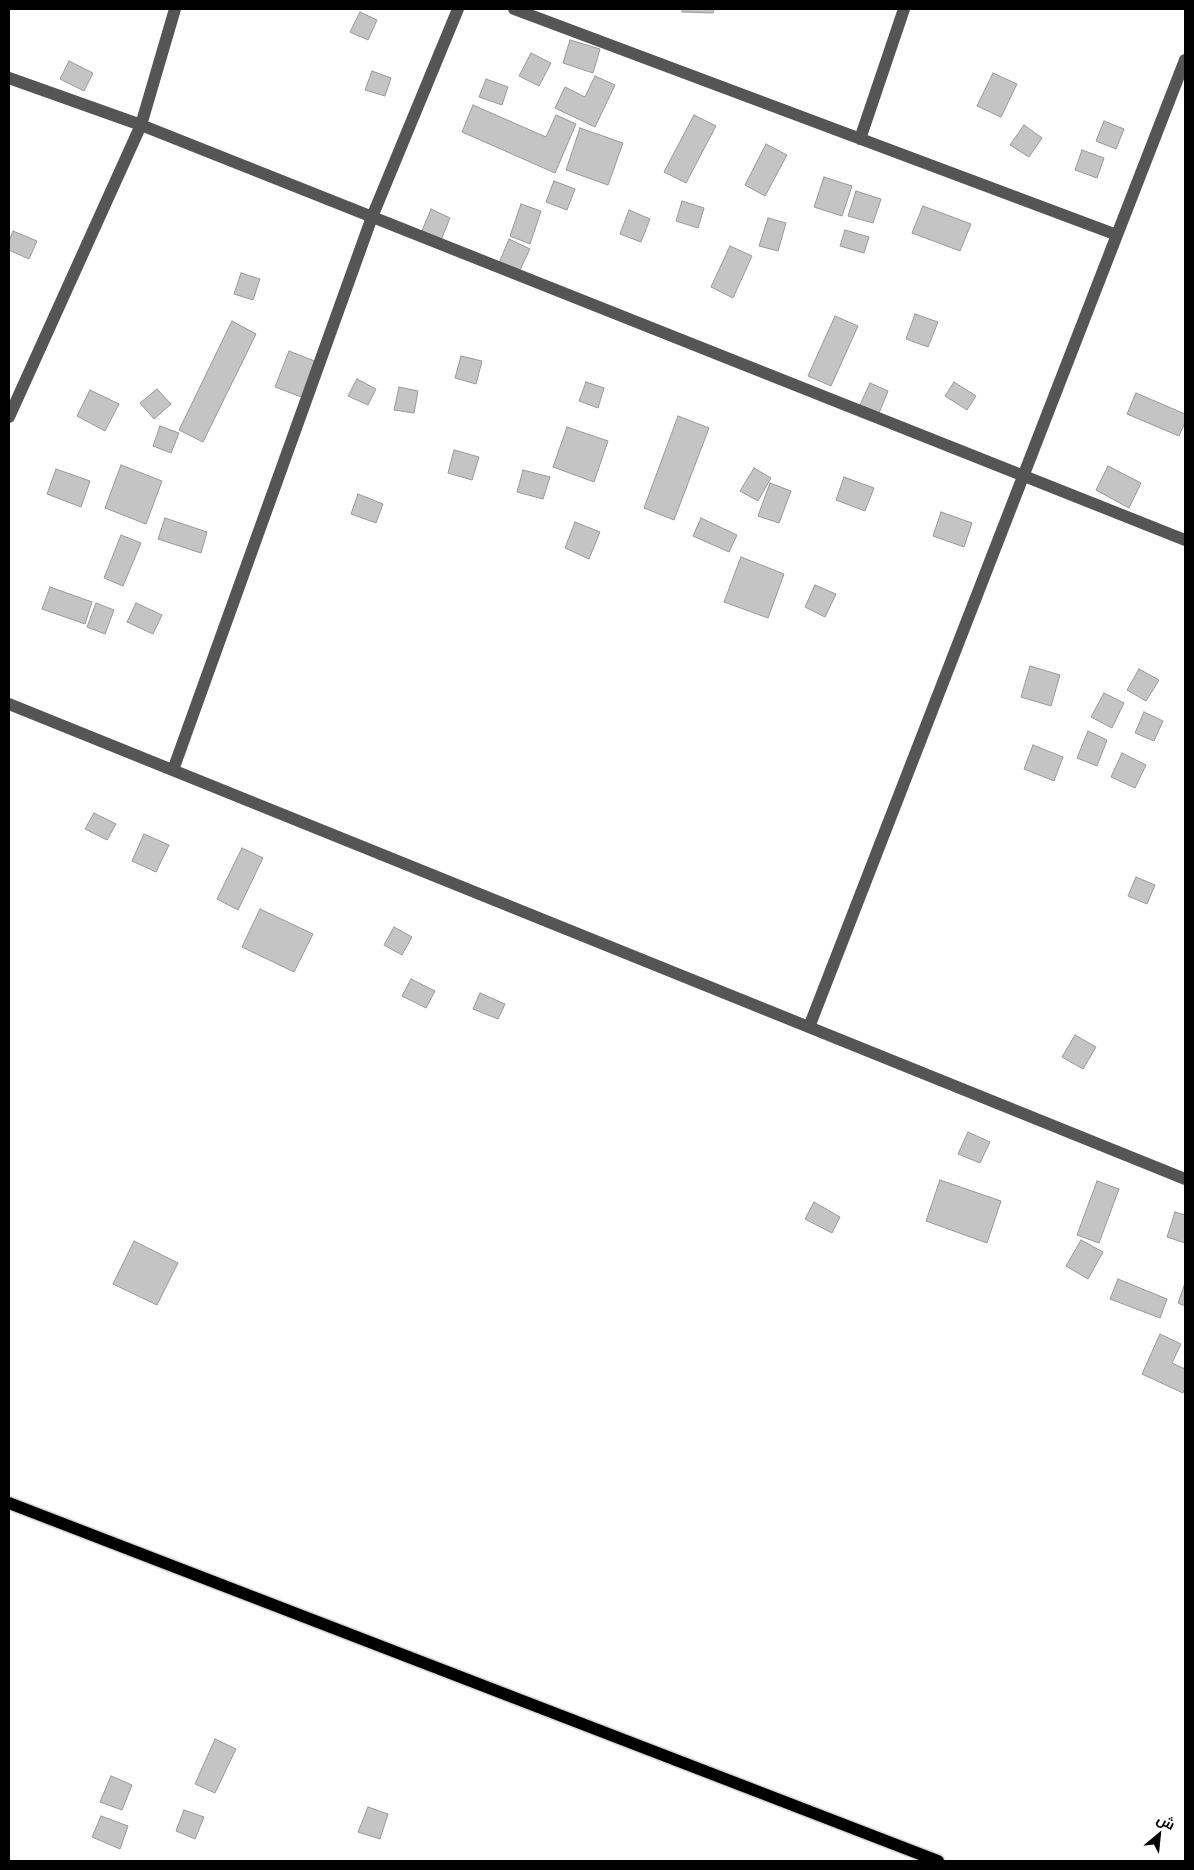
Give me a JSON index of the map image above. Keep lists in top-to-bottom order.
{
  "north": "top right"
}
